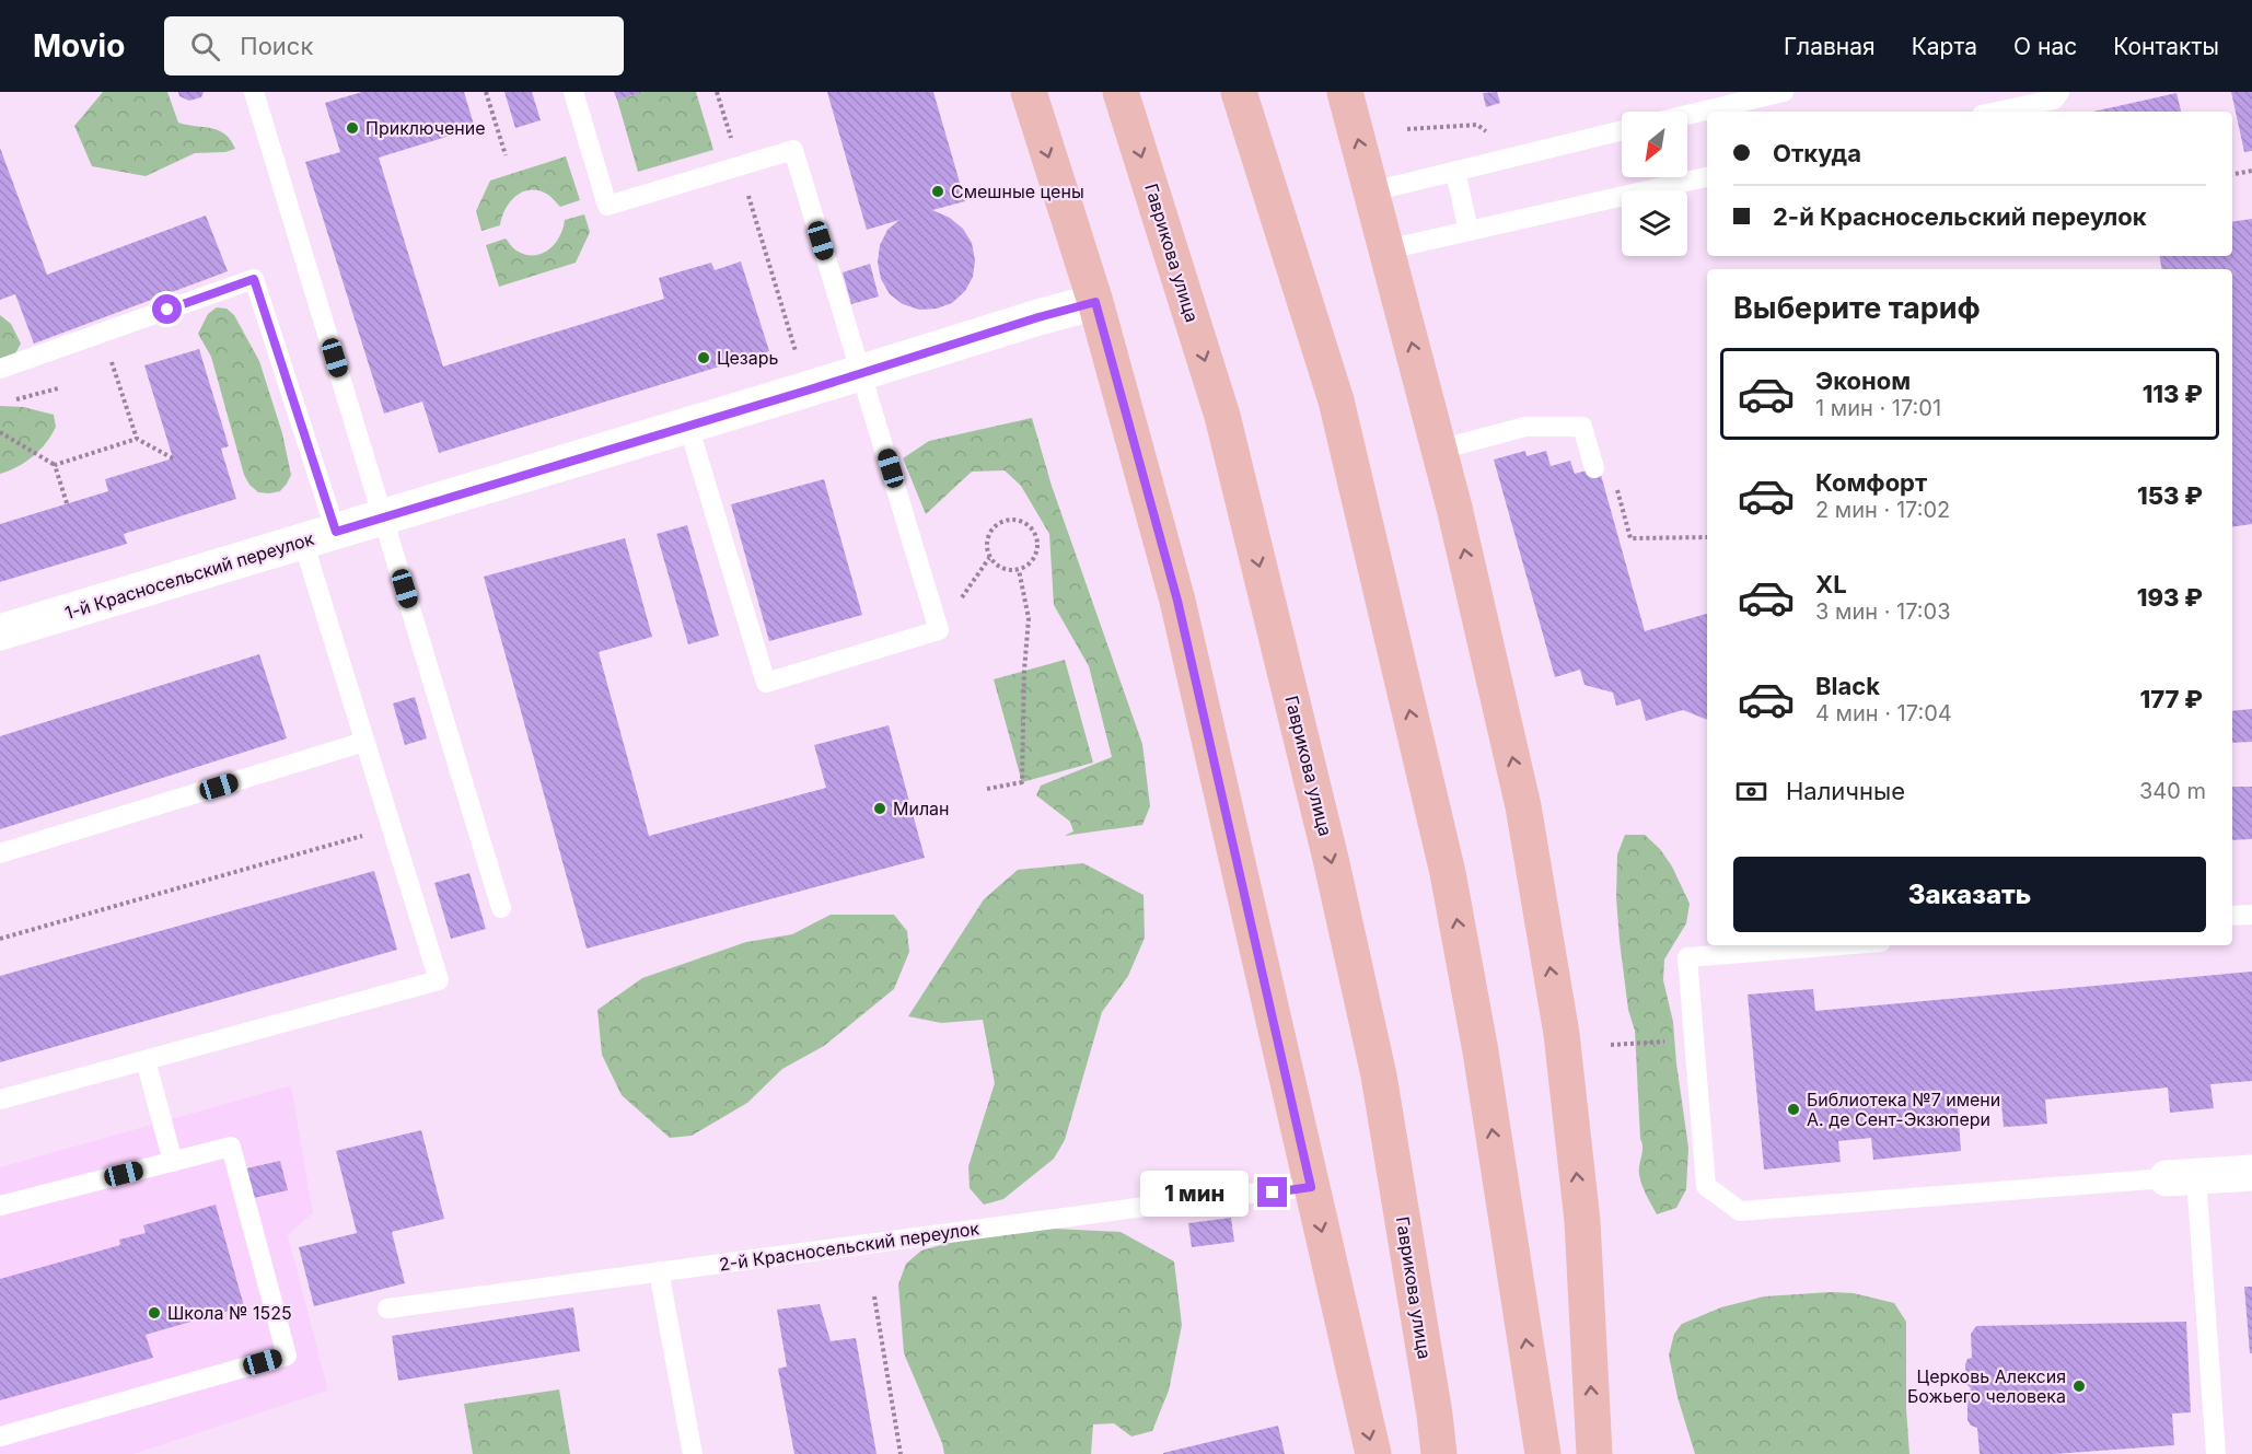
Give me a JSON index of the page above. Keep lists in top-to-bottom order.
{
  "streets": {
    "main road": ["Гаврикова улица"],
    "street": ["1-й Красносельский переулок"],
    "lane": ["2-й Красносельский переулок"]
  },
  "places": [
    "Приключение",
    "Смешные цены",
    "Цезарь",
    "Милан",
    "Библиотека №7 имени А. де Сент-Экзюпери",
    "Школа № 1525",
    "Церковь Алексия Божьего человека"
  ],
  "north": "bottom left",
  "page": {
    "header": "Movio",
    "search": "Поиск",
    "nav": [
      "Главная",
      "Карта",
      "О нас",
      "Контакты"
    ],
    "banner": ["Откуда", "2-й Красносельский переулок"],
    "heading": "Выберите тариф",
    "list": [
      {
        "name": "Эконом",
        "note": "1 мин · 17:01",
        "value": "113 ₽"
      },
      {
        "name": "Комфорт",
        "note": "2 мин · 17:02",
        "value": "153 ₽"
      },
      {
        "name": "XL",
        "note": "3 мин · 17:03",
        "value": "193 ₽"
      },
      {
        "name": "Black",
        "note": "4 мин · 17:04",
        "value": "177 ₽"
      }
    ],
    "pay": ["Наличные", "340 m"],
    "buttons": "Заказать",
    "bubble": "1 мин"
  }
}
